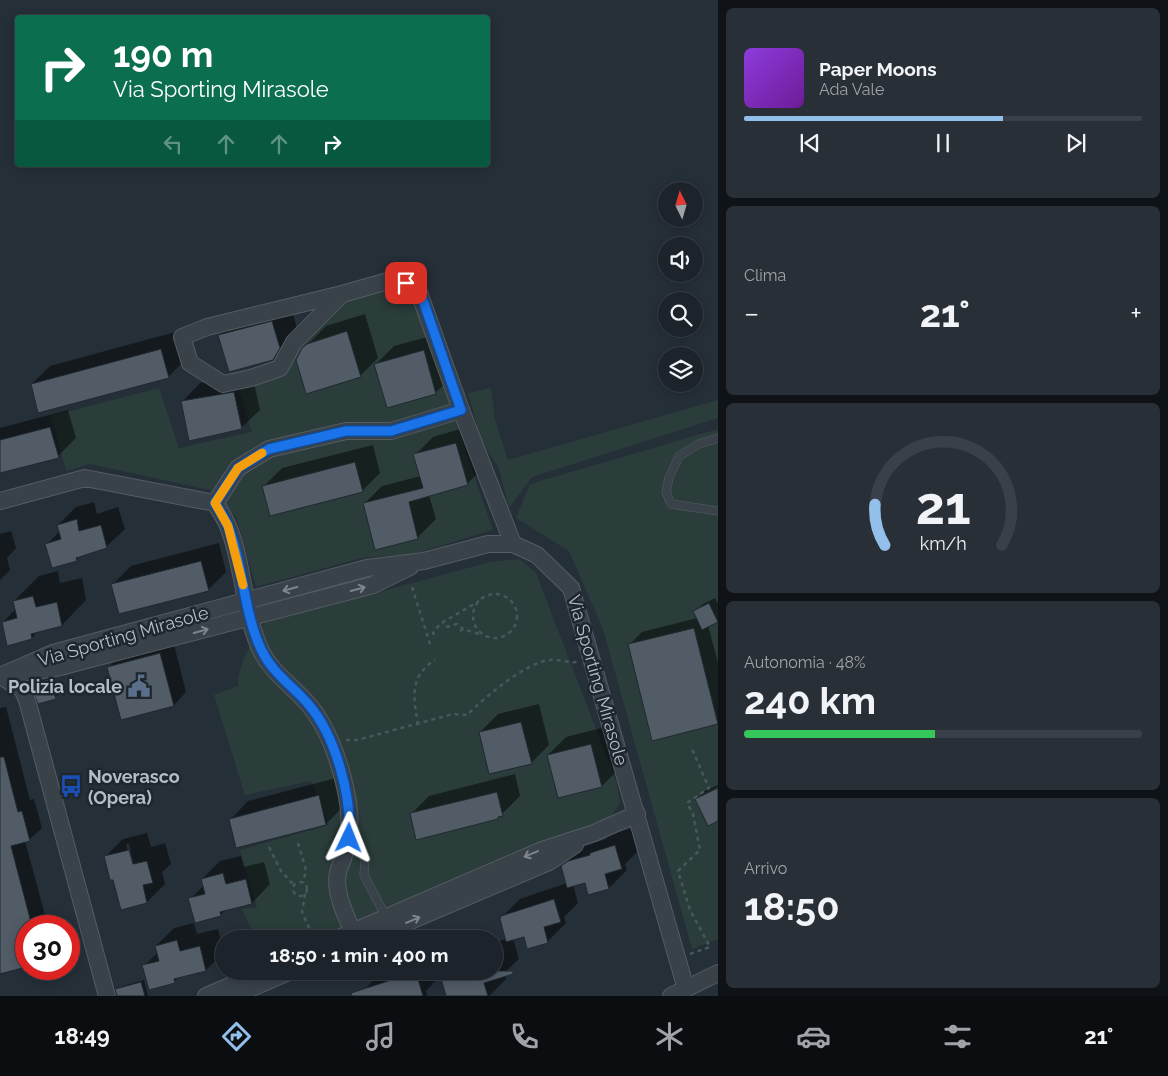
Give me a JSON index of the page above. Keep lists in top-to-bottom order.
{
  "streets": {
    "street": ["Via Sporting Mirasole"]
  },
  "places": {
    "public building": ["Polizia locale"],
    "bus stop": ["Noverasco (Opera)"]
  },
  "north": "top",
  "page": {
    "turn": ["190 m", "Via Sporting Mirasole"],
    "song": ["Paper Moons", "Ada Vale"],
    "tile": [
      "Clima",
      ["Autonomia · 48%", "240 km"],
      ["Arrivo", "18:50"]
    ],
    "heat": ["−", "21°", "+"],
    "limit": "30",
    "trip": "18:50 · 1 min · 400 m",
    "tabs": ["18:49", "21°"],
    "gauge": ["21", "km/h"]
  }
}
